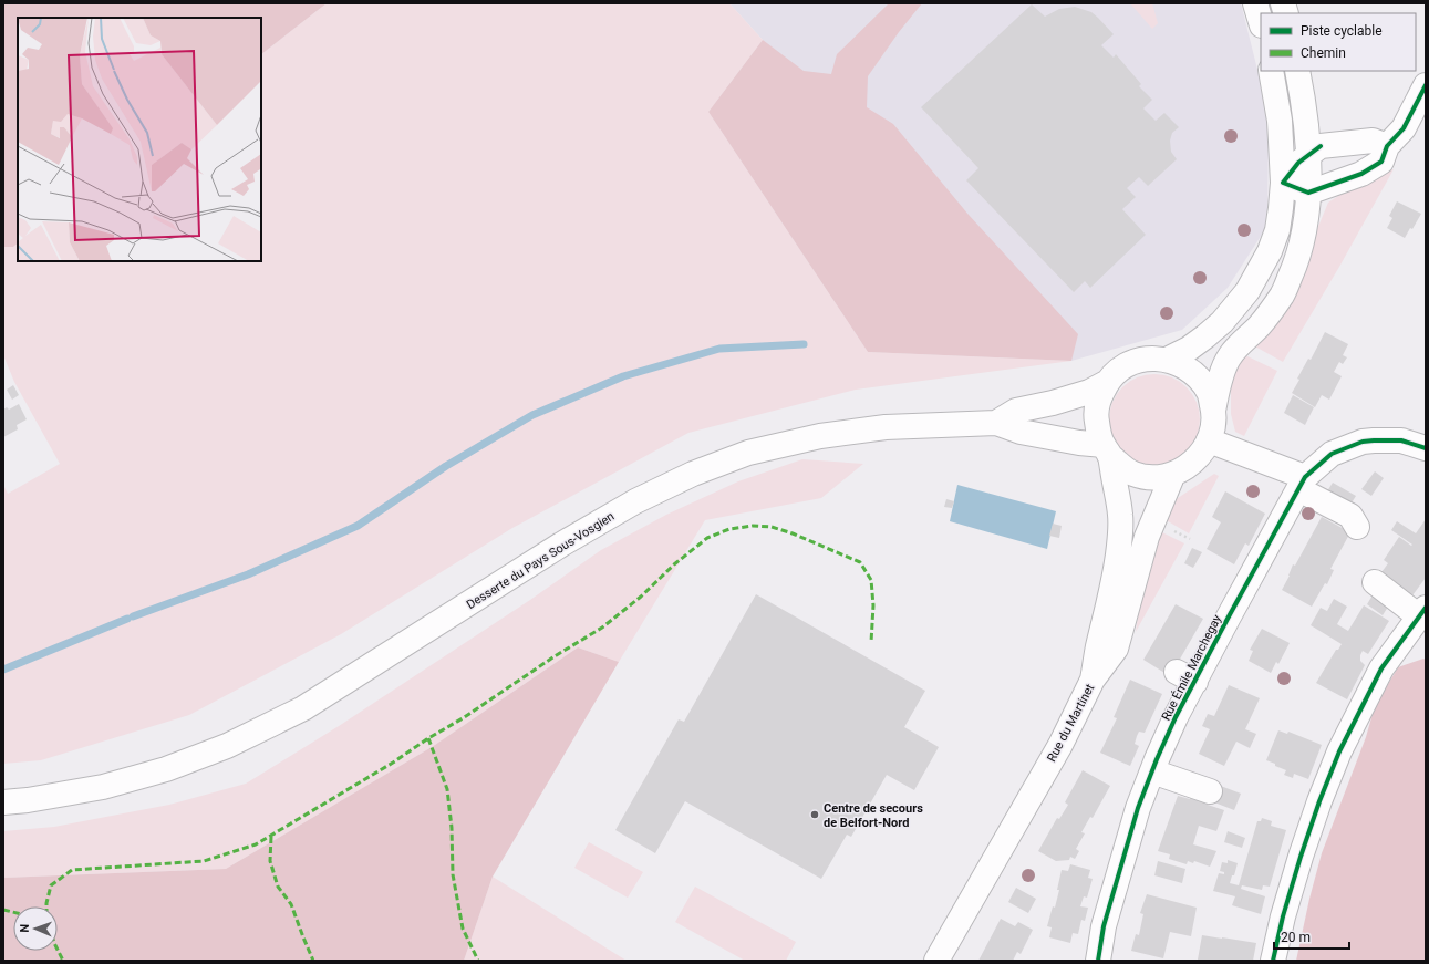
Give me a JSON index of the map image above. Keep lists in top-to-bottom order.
{
  "streets": {
    "main road": ["Desserte du Pays Sous-Vosgien", "Rue Émile Marchegay", "Rue du Martinet"]
  },
  "crossings": [
    ["Desserte du Pays Sous-Vosgien", "Rue du Martinet"]
  ],
  "places": ["Centre de secours de Belfort-Nord"],
  "legend": ["Piste cyclable", "Chemin"],
  "scale_bar": "20 m",
  "north": "left"
}
